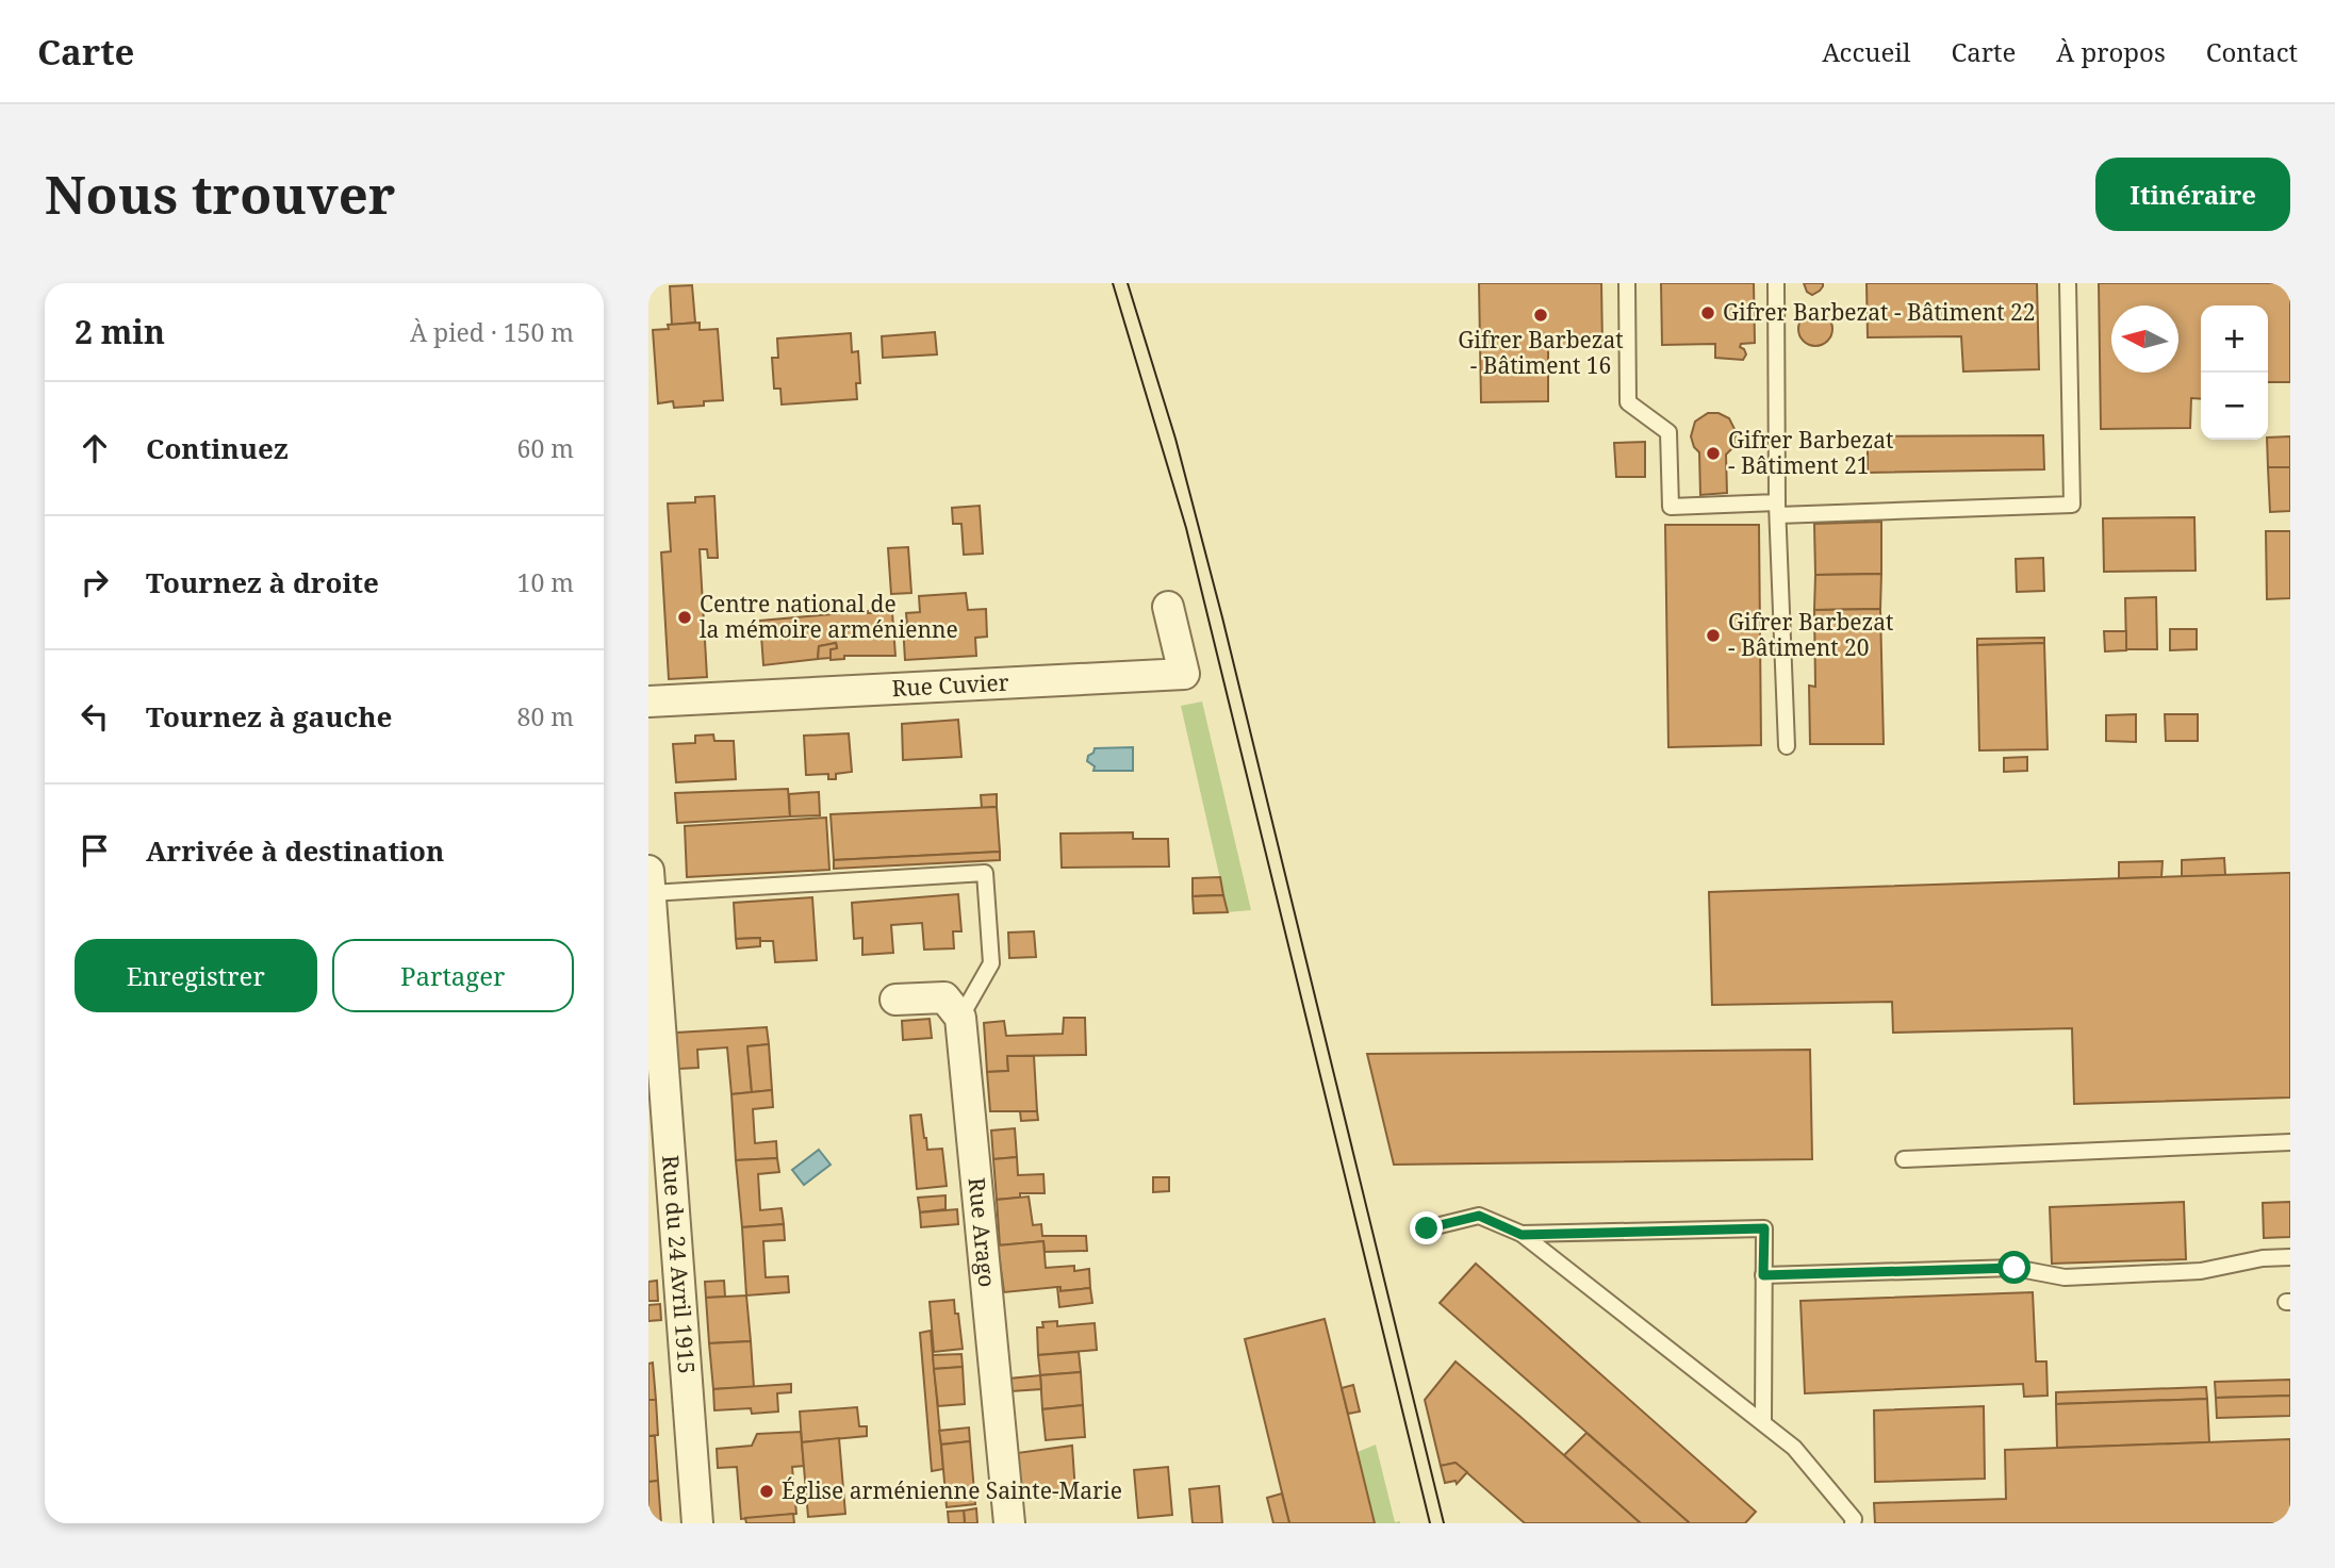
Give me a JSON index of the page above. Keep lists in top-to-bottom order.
{
  "streets": {
    "street": ["Rue Cuvier", "Rue Arago", "Rue du 24 Avril 1915"]
  },
  "places": [
    "Gifrer Barbezat - Bâtiment 22",
    "Gifrer Barbezat - Bâtiment 16",
    "Gifrer Barbezat - Bâtiment 21",
    "Centre national de la mémoire arménienne",
    "Gifrer Barbezat - Bâtiment 20",
    "Église arménienne Sainte-Marie"
  ],
  "north": "left",
  "page": {
    "header": "Carte",
    "nav": [
      "Accueil",
      "Carte",
      "À propos",
      "Contact"
    ],
    "buttons": [
      "Itinéraire",
      ["Enregistrer", "Partager"]
    ],
    "title": "Nous trouver",
    "heading": ["2 min", "À pied · 150 m"],
    "map_buttons": ["+", "−"],
    "list": [
      ["Continuez", "60 m"],
      ["Tournez à droite", "10 m"],
      ["Tournez à gauche", "80 m"],
      "Arrivée à destination"
    ]
  }
}
